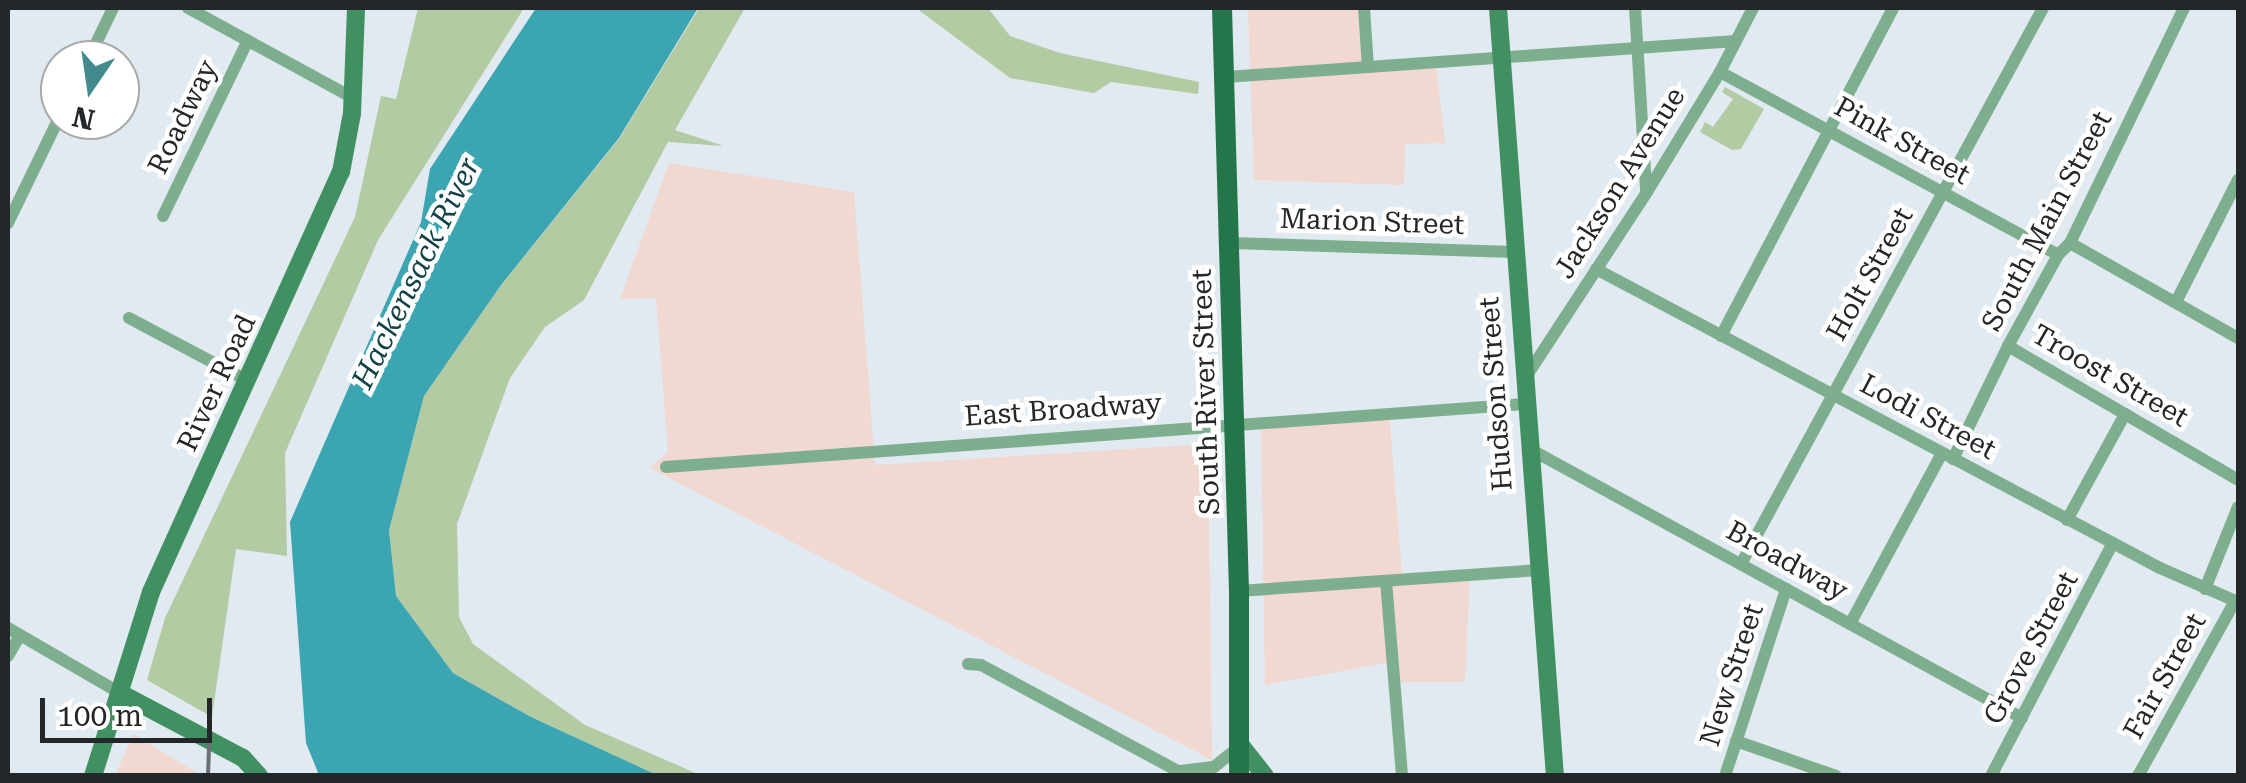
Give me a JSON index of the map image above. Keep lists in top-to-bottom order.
{
  "streets": {
    "main road": ["River Road", "South River Street", "Hudson Street"],
    "street": [
      "Roadway",
      "Pink Street",
      "Jackson Avenue",
      "South Main Street",
      "Marion Street",
      "Holt Street",
      "Troost Street",
      "East Broadway",
      "Lodi Street",
      "Broadway",
      "Grove Street",
      "New Street",
      "Fair Street"
    ]
  },
  "crossings": [
    ["Pink Street", "Jackson Avenue"],
    ["Pink Street", "South Main Street"],
    ["Pink Street", "Holt Street"],
    ["Jackson Avenue", "Hudson Street"],
    ["Jackson Avenue", "Lodi Street"],
    ["South Main Street", "Troost Street"],
    ["South Main Street", "Lodi Street"],
    ["South Main Street", "Broadway"],
    ["Marion Street", "South River Street"],
    ["Marion Street", "Hudson Street"],
    ["Holt Street", "Lodi Street"],
    ["Holt Street", "Broadway"],
    ["South River Street", "East Broadway"],
    ["Hudson Street", "East Broadway"],
    ["Hudson Street", "Broadway"],
    ["Lodi Street", "Grove Street"],
    ["Lodi Street", "Fair Street"],
    ["Broadway", "Grove Street"],
    ["Broadway", "New Street"]
  ],
  "water": ["Hackensack River"],
  "scale_bar": "100 m",
  "north": "bottom"
}
